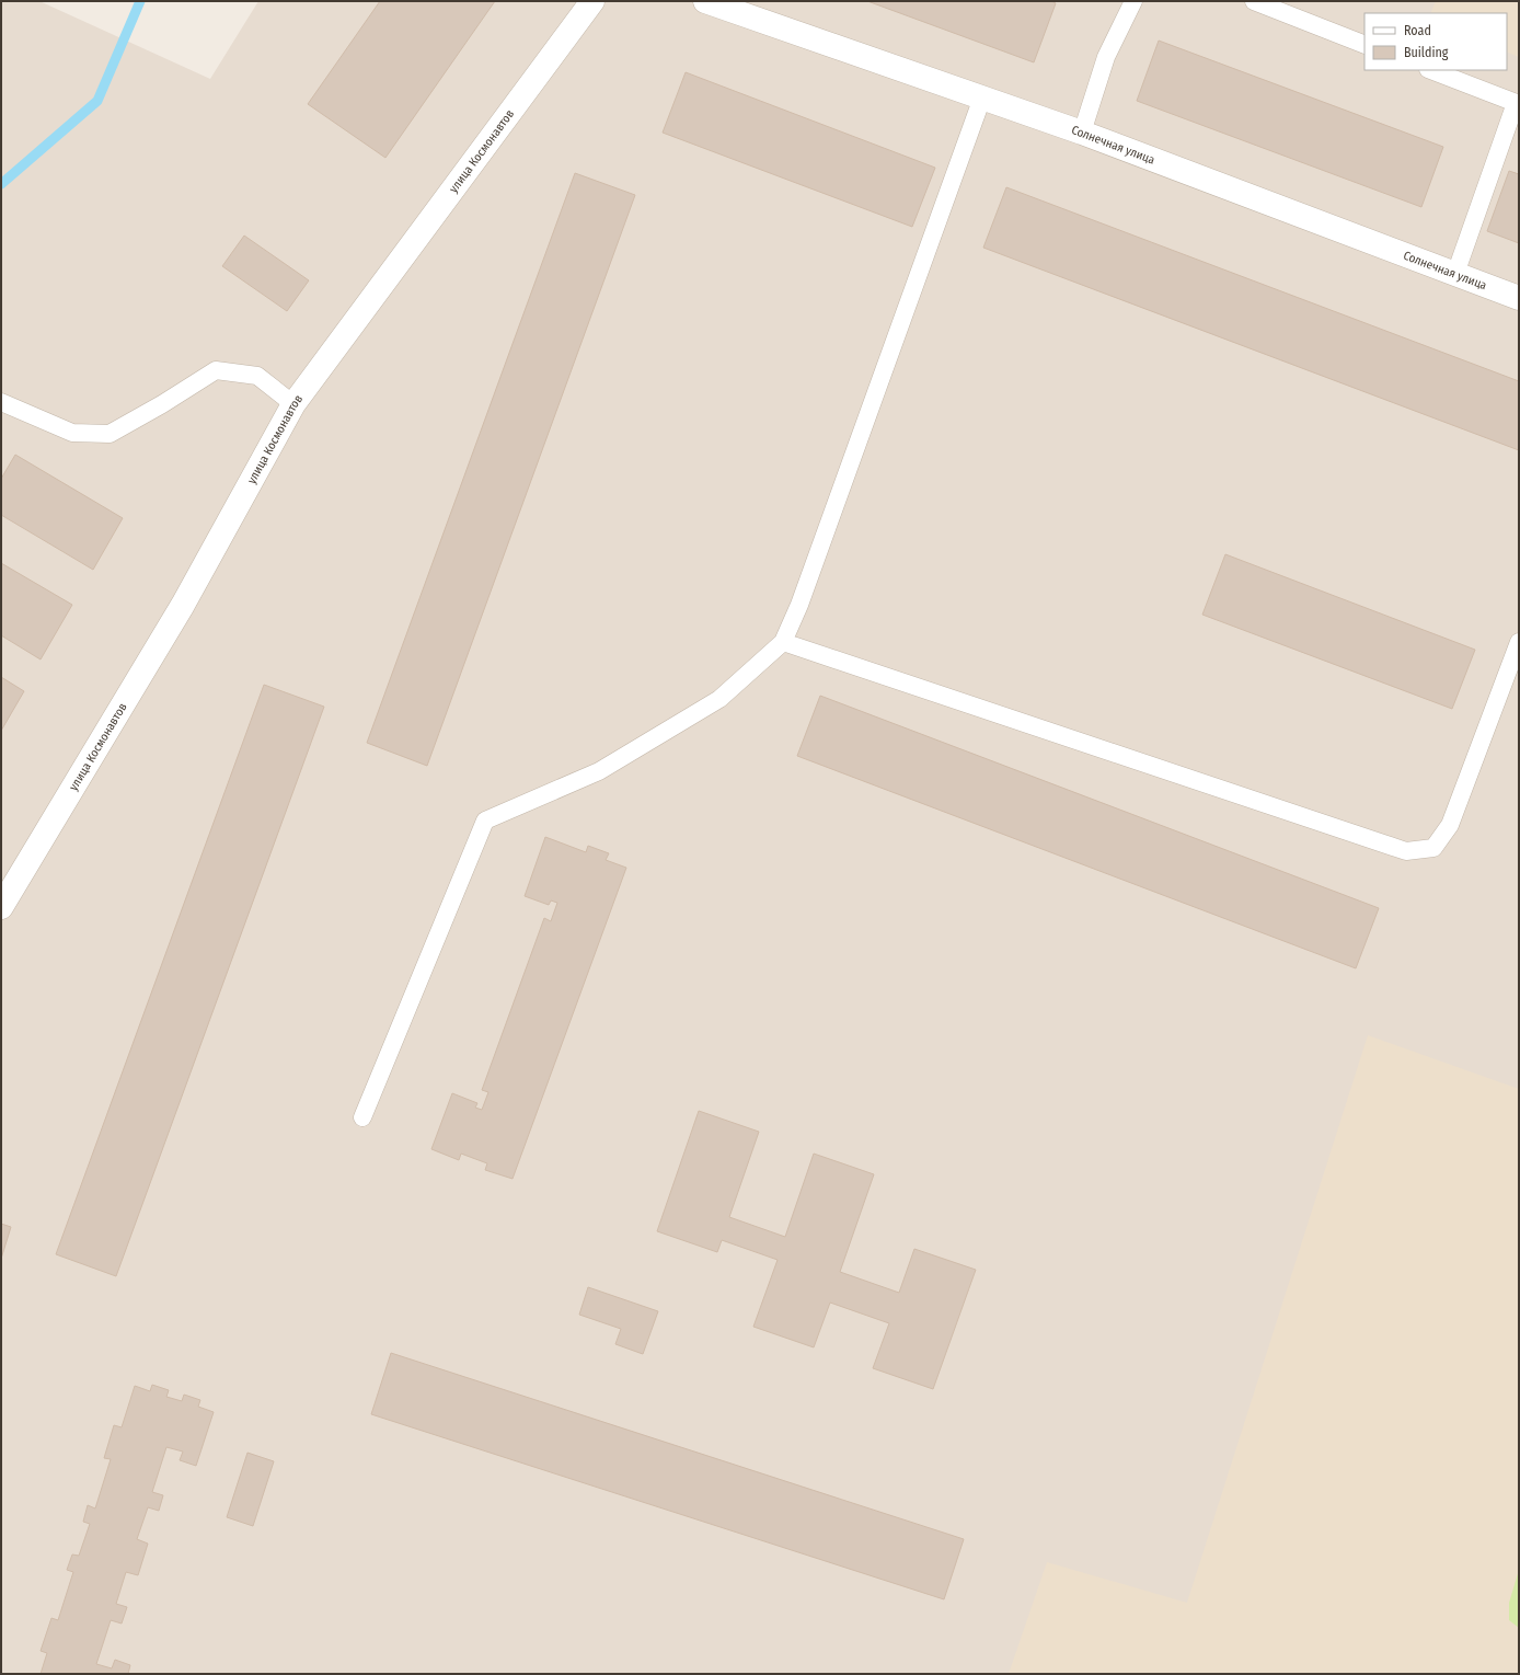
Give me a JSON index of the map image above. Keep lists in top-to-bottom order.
{
  "streets": {
    "street": ["Солнечная улица", "улица Космонавтов"]
  },
  "legend": ["Road", "Building"]
}
